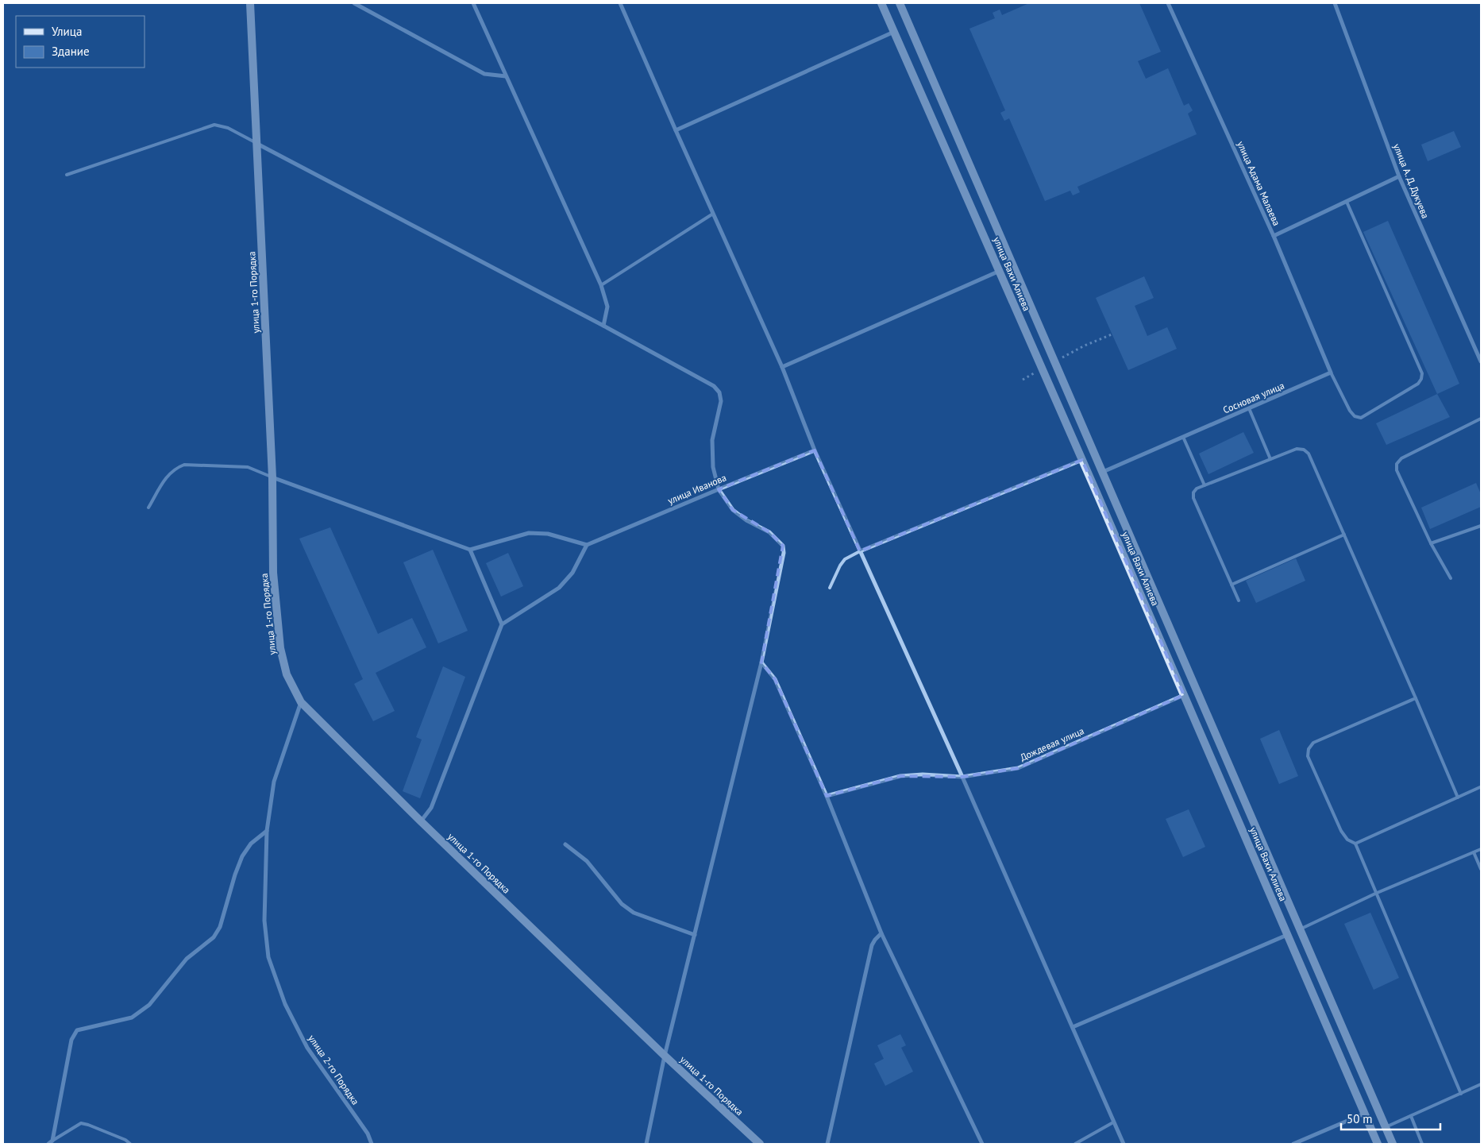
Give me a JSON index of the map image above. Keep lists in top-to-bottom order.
{
  "streets": {
    "main road": ["улица Вахи Алиева", "улица 1-го Порядка"],
    "street": [
      "улица А. Д. Дукуева",
      "улица Адама Малаева",
      "Сосновая улица",
      "улица Иванова",
      "Дождевая улица",
      "улица 2-го Порядка"
    ]
  },
  "crossings": [
    ["улица Адама Малаева", "Сосновая улица"],
    ["улица Вахи Алиева", "Сосновая улица"],
    ["улица Вахи Алиева", "Дождевая улица"],
    ["улица 1-го Порядка", "улица 2-го Порядка"]
  ],
  "legend": ["Улица", "Здание"],
  "scale_bar": "50 m"
}
